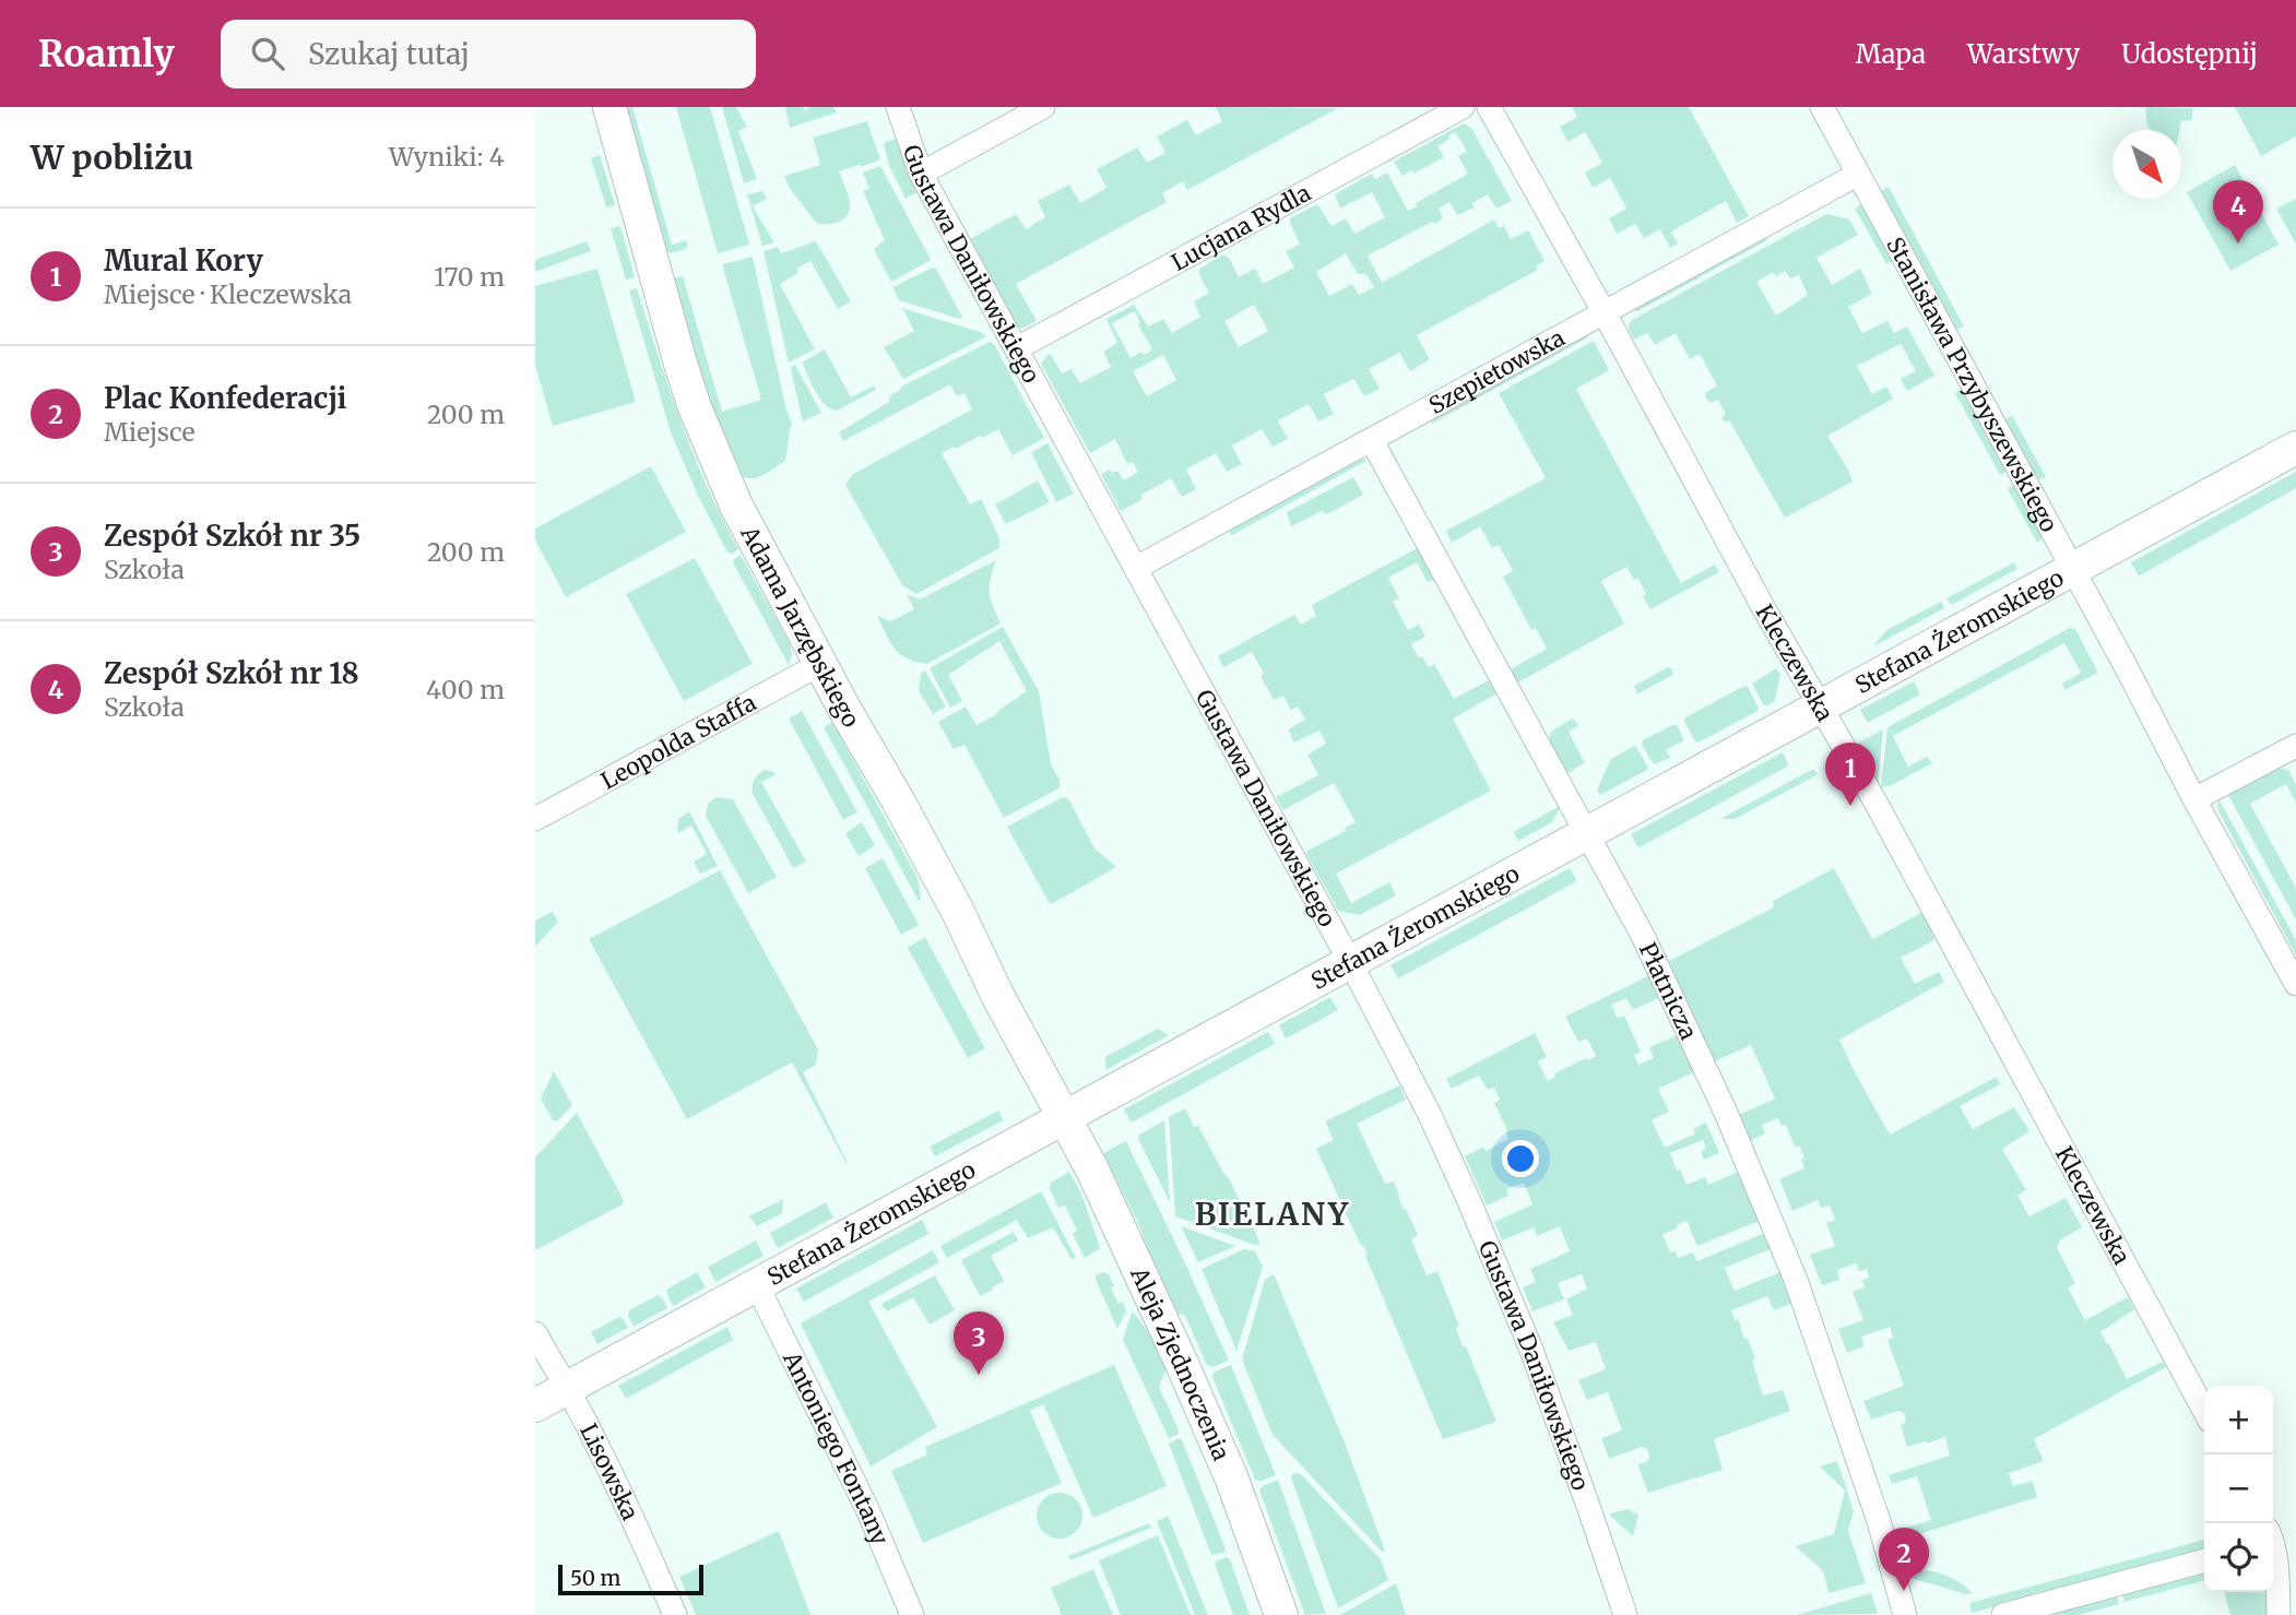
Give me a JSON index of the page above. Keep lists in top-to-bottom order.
{
  "streets": {
    "main road": ["Adama Jarzębskiego", "Stefana Żeromskiego", "Aleja Zjednoczenia"],
    "street": [
      "Lucjana Rydla",
      "Gustawa Daniłowskiego",
      "Szepietowska",
      "Stanisława Przybyszewskiego",
      "Kleczewska",
      "Leopolda Staffa",
      "Płatnicza",
      "Antoniego Fontany",
      "Lisowska"
    ]
  },
  "crossings": [
    ["Lucjana Rydla", "Gustawa Daniłowskiego"],
    ["Gustawa Daniłowskiego", "Szepietowska"],
    ["Gustawa Daniłowskiego", "Stefana Żeromskiego"],
    ["Szepietowska", "Stanisława Przybyszewskiego"],
    ["Szepietowska", "Kleczewska"],
    ["Szepietowska", "Płatnicza"],
    ["Stanisława Przybyszewskiego", "Stefana Żeromskiego"],
    ["Adama Jarzębskiego", "Stefana Żeromskiego"],
    ["Adama Jarzębskiego", "Leopolda Staffa"],
    ["Adama Jarzębskiego", "Aleja Zjednoczenia"],
    ["Stefana Żeromskiego", "Kleczewska"],
    ["Stefana Żeromskiego", "Płatnicza"],
    ["Stefana Żeromskiego", "Aleja Zjednoczenia"],
    ["Stefana Żeromskiego", "Antoniego Fontany"],
    ["Stefana Żeromskiego", "Lisowska"]
  ],
  "districts": ["BIELANY"],
  "scale_bar": "50 m",
  "north": "bottom right",
  "page": {
    "header": "Roamly",
    "search": "Szukaj tutaj",
    "nav": ["Mapa", "Warstwy", "Udostępnij"],
    "heading": ["W pobliżu", "Wyniki: 4"],
    "pins": [
      "4",
      "1",
      "3",
      "2"
    ],
    "list": [
      {
        "mark": "1",
        "name": "Mural Kory",
        "note": "Miejsce · Kleczewska",
        "value": "170 m"
      },
      {
        "mark": "2",
        "name": "Plac Konfederacji",
        "note": "Miejsce",
        "value": "200 m"
      },
      {
        "mark": "3",
        "name": "Zespół Szkół nr 35",
        "note": "Szkoła",
        "value": "200 m"
      },
      {
        "mark": "4",
        "name": "Zespół Szkół nr 18",
        "note": "Szkoła",
        "value": "400 m"
      }
    ],
    "map_buttons": ["+", "−"],
    "scale": "50 m"
  }
}
